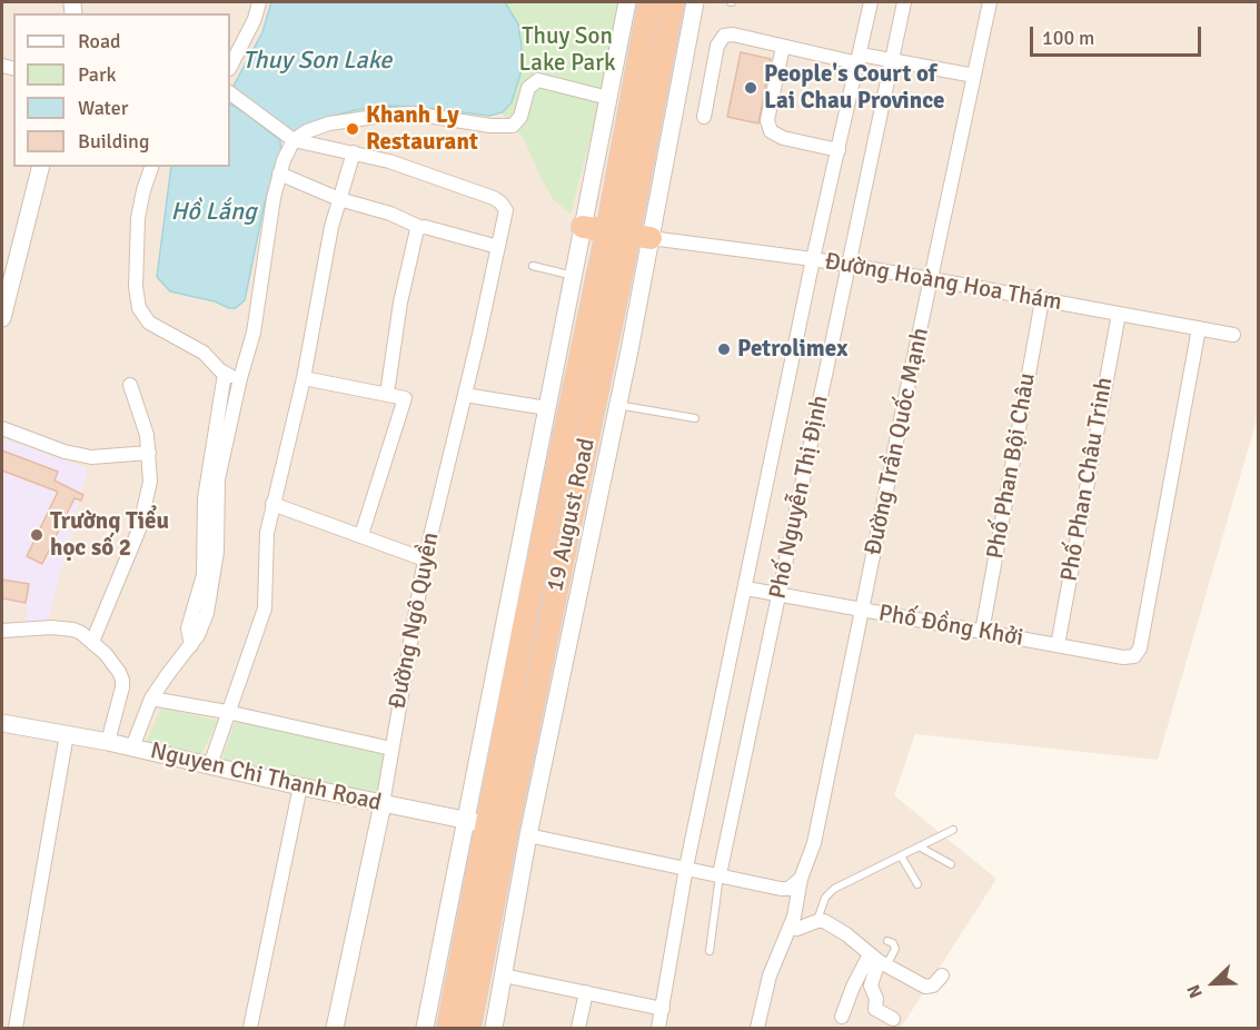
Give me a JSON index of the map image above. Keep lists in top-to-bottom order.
{
  "streets": {
    "highway": ["19 August Road"],
    "street": [
      "Đường Hoàng Hoa Thám",
      "Đường Trần Quốc Mạnh",
      "Phố Phan Bội Châu",
      "Phố Phan Châu Trinh",
      "Phố Nguyễn Thị Định",
      "Đường Ngô Quyền",
      "Phố Đồng Khởi",
      "Nguyen Chi Thanh Road"
    ]
  },
  "crossings": [
    ["Đường Hoàng Hoa Thám", "Đường Trần Quốc Mạnh"],
    ["Đường Hoàng Hoa Thám", "Phố Phan Bội Châu"],
    ["Đường Hoàng Hoa Thám", "Phố Phan Châu Trinh"],
    ["Đường Hoàng Hoa Thám", "Phố Nguyễn Thị Định"],
    ["Đường Hoàng Hoa Thám", "19 August Road"],
    ["Đường Hoàng Hoa Thám", "Phố Đồng Khởi"],
    ["Đường Trần Quốc Mạnh", "Phố Đồng Khởi"],
    ["Phố Phan Bội Châu", "Phố Đồng Khởi"],
    ["Phố Phan Châu Trinh", "Phố Đồng Khởi"],
    ["Phố Nguyễn Thị Định", "Phố Đồng Khởi"],
    ["19 August Road", "Nguyen Chi Thanh Road"],
    ["Đường Ngô Quyền", "Nguyen Chi Thanh Road"]
  ],
  "water": ["Thuy Son Lake", "Hồ Lắng"],
  "parks": ["Thuy Son Lake Park"],
  "places": [
    "People's Court of Lai Chau Province",
    "Khanh Ly Restaurant",
    "Petrolimex",
    "Trường Tiểu học số 2"
  ],
  "legend": [
    "Road",
    "Park",
    "Water",
    "Building"
  ],
  "scale_bar": "100 m",
  "north": "bottom left"
}
